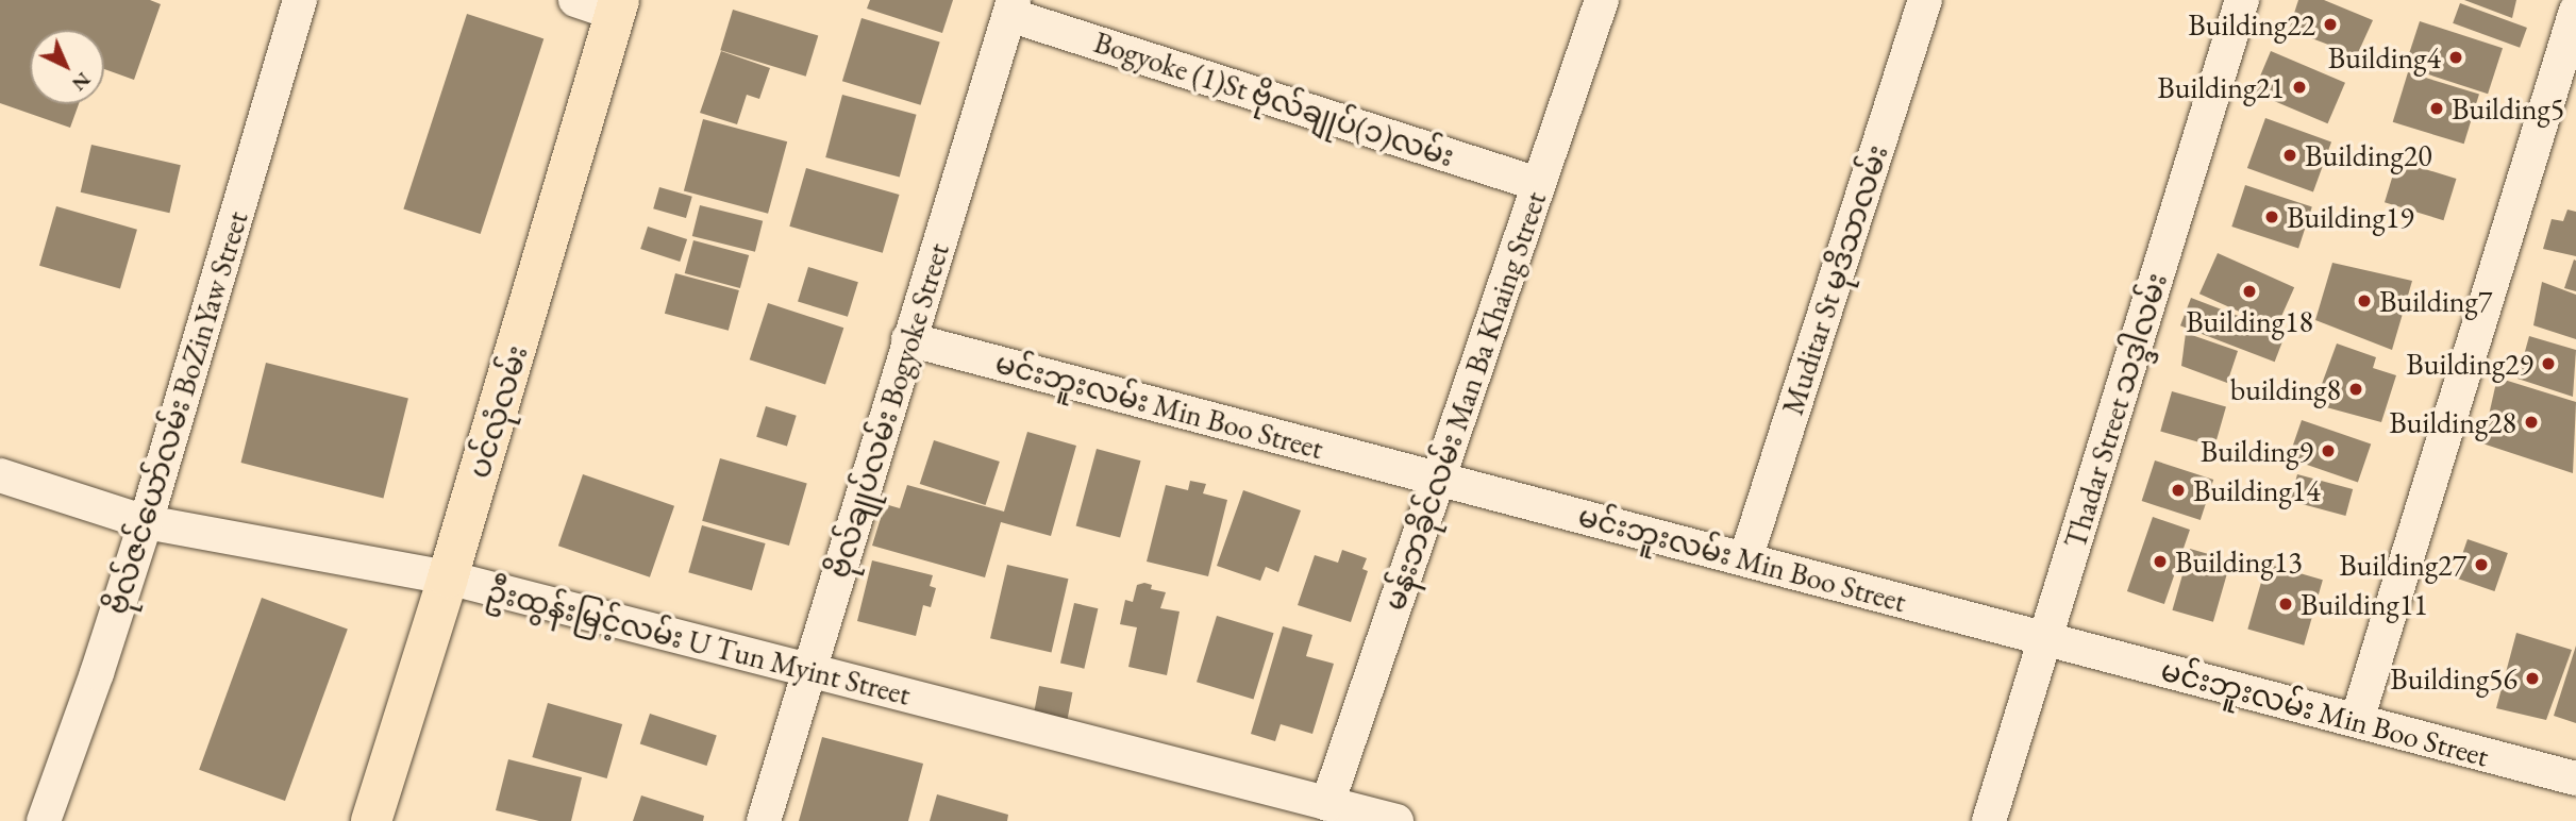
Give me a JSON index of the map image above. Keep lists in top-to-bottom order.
{
  "streets": {
    "main road": ["ပင်လုံလမ်း"],
    "street": [
      "Bogyoke (1)St ဗိုလ်ချုပ်(၁)လမ်း",
      "Muditar St မုဒိသာလမ်း",
      "မန်းဘခိုင်လမ်း Man Ba Khaing Street",
      "မင်းဘူးလမ်း Min Boo Street",
      "ဗိုလ်ချုပ်လမ်း Bogyoke Street",
      "Thadar Street သဒ္ဒါလမ်း",
      "ဗိုလ်ဇင်ယော်လမ်း BoZinYaw Street",
      "ဦးထွန်းမြင့်လမ်း U Tun Myint Street"
    ]
  },
  "crossings": [
    ["Bogyoke (1)St ဗိုလ်ချုပ်(၁)လမ်း", "မန်းဘခိုင်လမ်း Man Ba Khaing Street"],
    ["Bogyoke (1)St ဗိုလ်ချုပ်(၁)လမ်း", "ဗိုလ်ချုပ်လမ်း Bogyoke Street"],
    ["Muditar St မုဒိသာလမ်း", "မင်းဘူးလမ်း Min Boo Street"],
    ["မန်းဘခိုင်လမ်း Man Ba Khaing Street", "မင်းဘူးလမ်း Min Boo Street"],
    ["မန်းဘခိုင်လမ်း Man Ba Khaing Street", "ဦးထွန်းမြင့်လမ်း U Tun Myint Street"],
    ["မင်းဘူးလမ်း Min Boo Street", "ဗိုလ်ချုပ်လမ်း Bogyoke Street"],
    ["မင်းဘူးလမ်း Min Boo Street", "Thadar Street သဒ္ဒါလမ်း"],
    ["ဗိုလ်ချုပ်လမ်း Bogyoke Street", "ဦးထွန်းမြင့်လမ်း U Tun Myint Street"],
    ["ပင်လုံလမ်း", "ဦးထွန်းမြင့်လမ်း U Tun Myint Street"],
    ["ဗိုလ်ဇင်ယော်လမ်း BoZinYaw Street", "ဦးထွန်းမြင့်လမ်း U Tun Myint Street"]
  ],
  "places": [
    "Building22",
    "Building4",
    "Building21",
    "Building5",
    "Building20",
    "Building19",
    "Building18",
    "Building7",
    "Building29",
    "building8",
    "Building28",
    "Building9",
    "Building14",
    "Building13",
    "Building27",
    "Building11",
    "Building56"
  ],
  "north": "bottom right"
}
